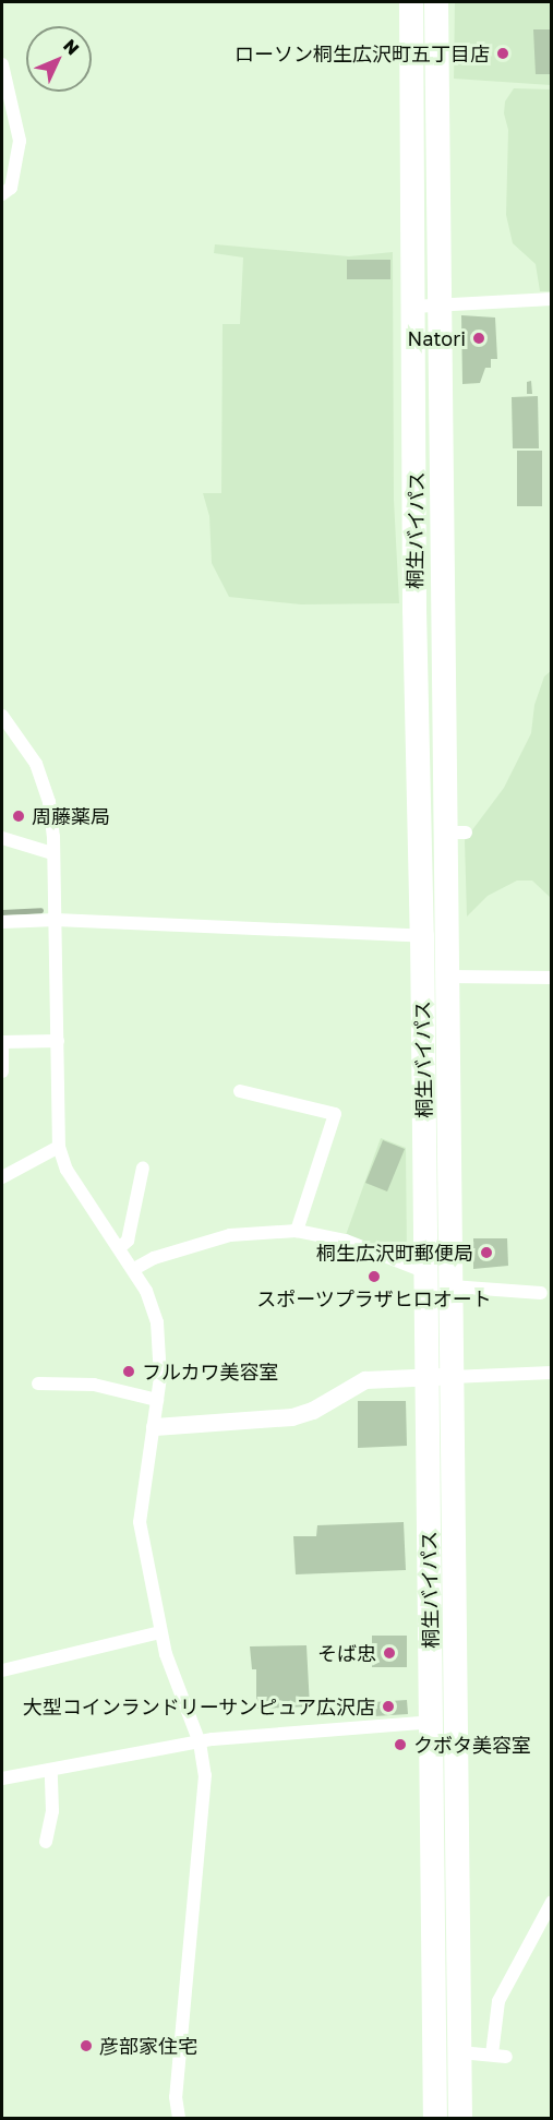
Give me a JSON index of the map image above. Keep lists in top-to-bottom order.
{
  "streets": {
    "highway": ["桐生バイパス"]
  },
  "places": [
    "ローソン桐生広沢町五丁目店",
    "Natori",
    "周藤薬局",
    "桐生広沢町郵便局",
    "スポーツプラザヒロオート",
    "フルカワ美容室",
    "そば忠",
    "大型コインランドリーサンピュア広沢店",
    "クボタ美容室",
    "彦部家住宅"
  ],
  "north": "top right"
}
